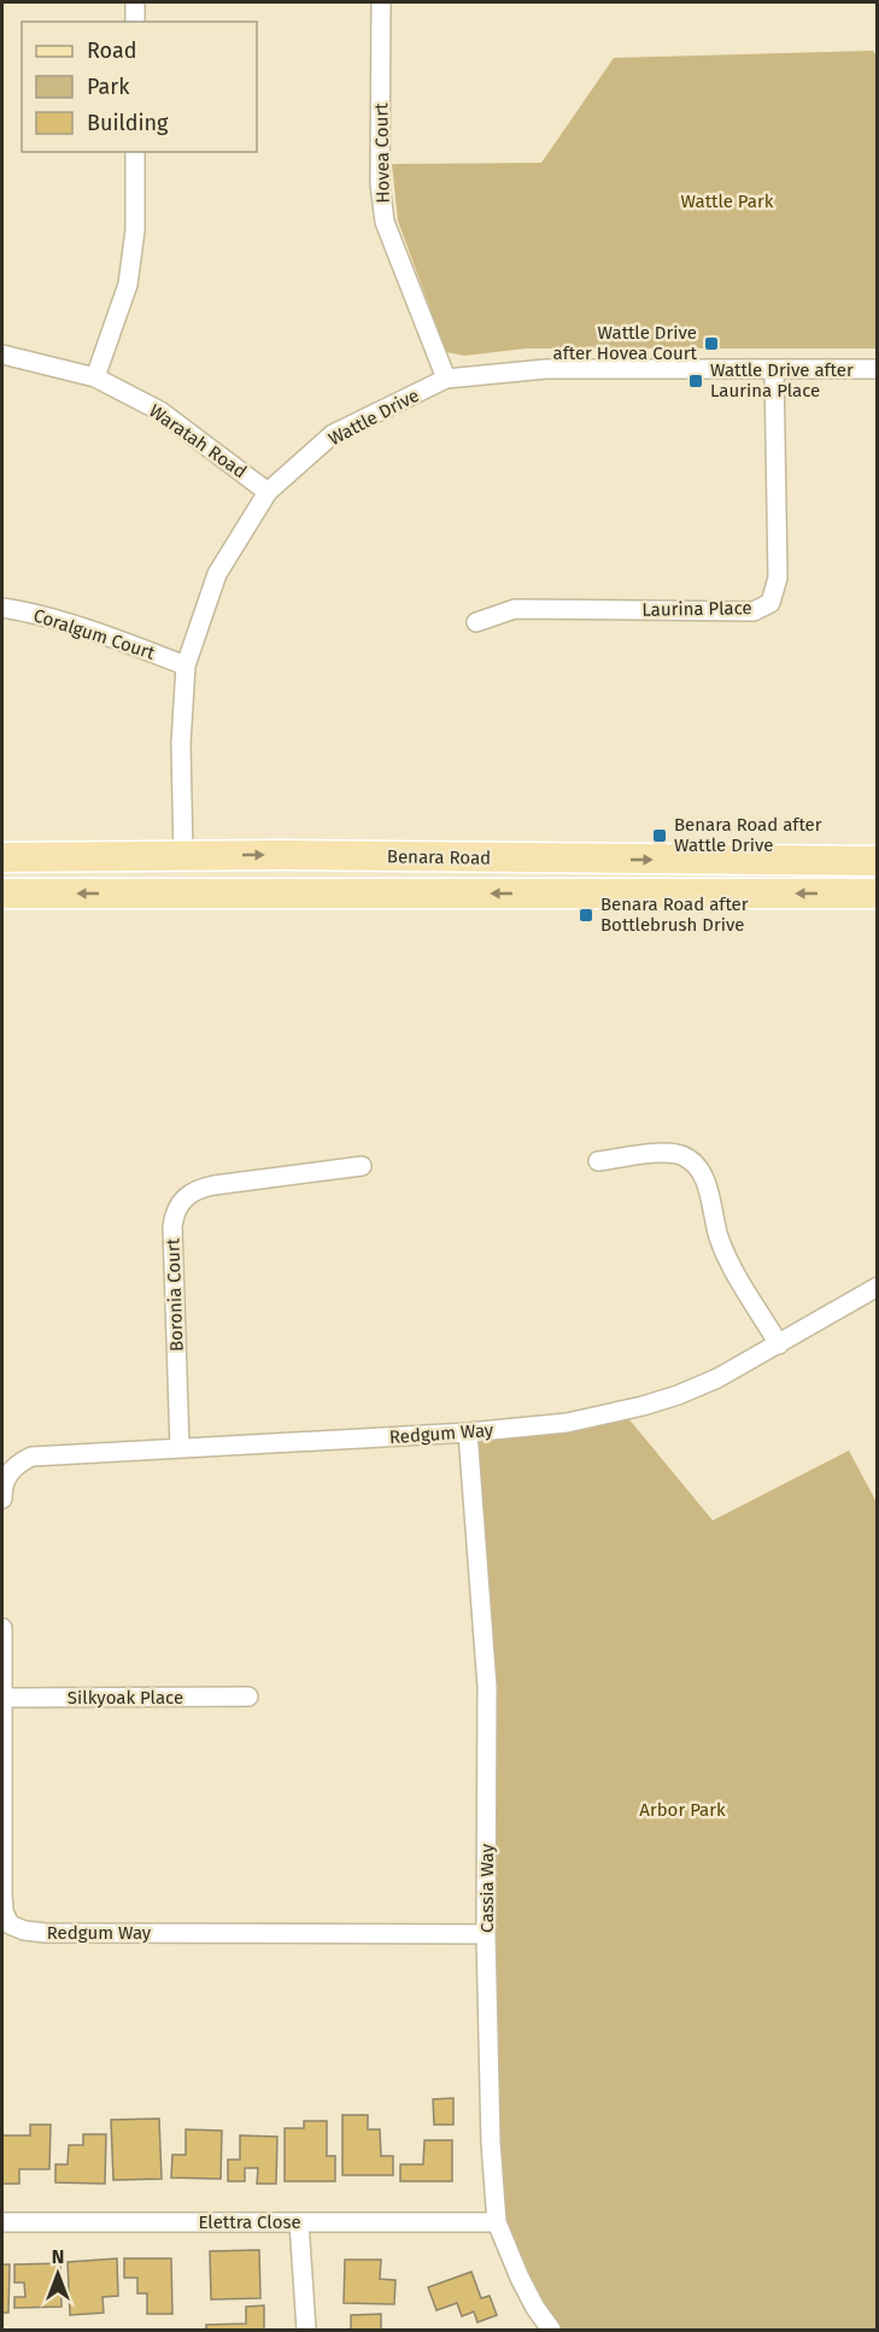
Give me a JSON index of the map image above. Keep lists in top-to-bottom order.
{
  "streets": {
    "main road": ["Benara Road"],
    "street": [
      "Hovea Court",
      "Wattle Drive",
      "Waratah Road",
      "Laurina Place",
      "Coralgum Court",
      "Boronia Court",
      "Redgum Way",
      "Silkyoak Place",
      "Cassia Way",
      "Elettra Close"
    ]
  },
  "crossings": [
    ["Hovea Court", "Wattle Drive"],
    ["Wattle Drive", "Waratah Road"],
    ["Wattle Drive", "Laurina Place"],
    ["Wattle Drive", "Coralgum Court"],
    ["Wattle Drive", "Benara Road"],
    ["Boronia Court", "Redgum Way"],
    ["Redgum Way", "Silkyoak Place"],
    ["Redgum Way", "Cassia Way"],
    ["Cassia Way", "Elettra Close"]
  ],
  "parks": ["Wattle Park", "Arbor Park"],
  "places": {
    "transit": [
      "Wattle Drive after Hovea Court",
      "Wattle Drive after Laurina Place",
      "Benara Road after Wattle Drive",
      "Benara Road after Bottlebrush Drive"
    ]
  },
  "legend": ["Road", "Park", "Building"],
  "north": "top"
}
